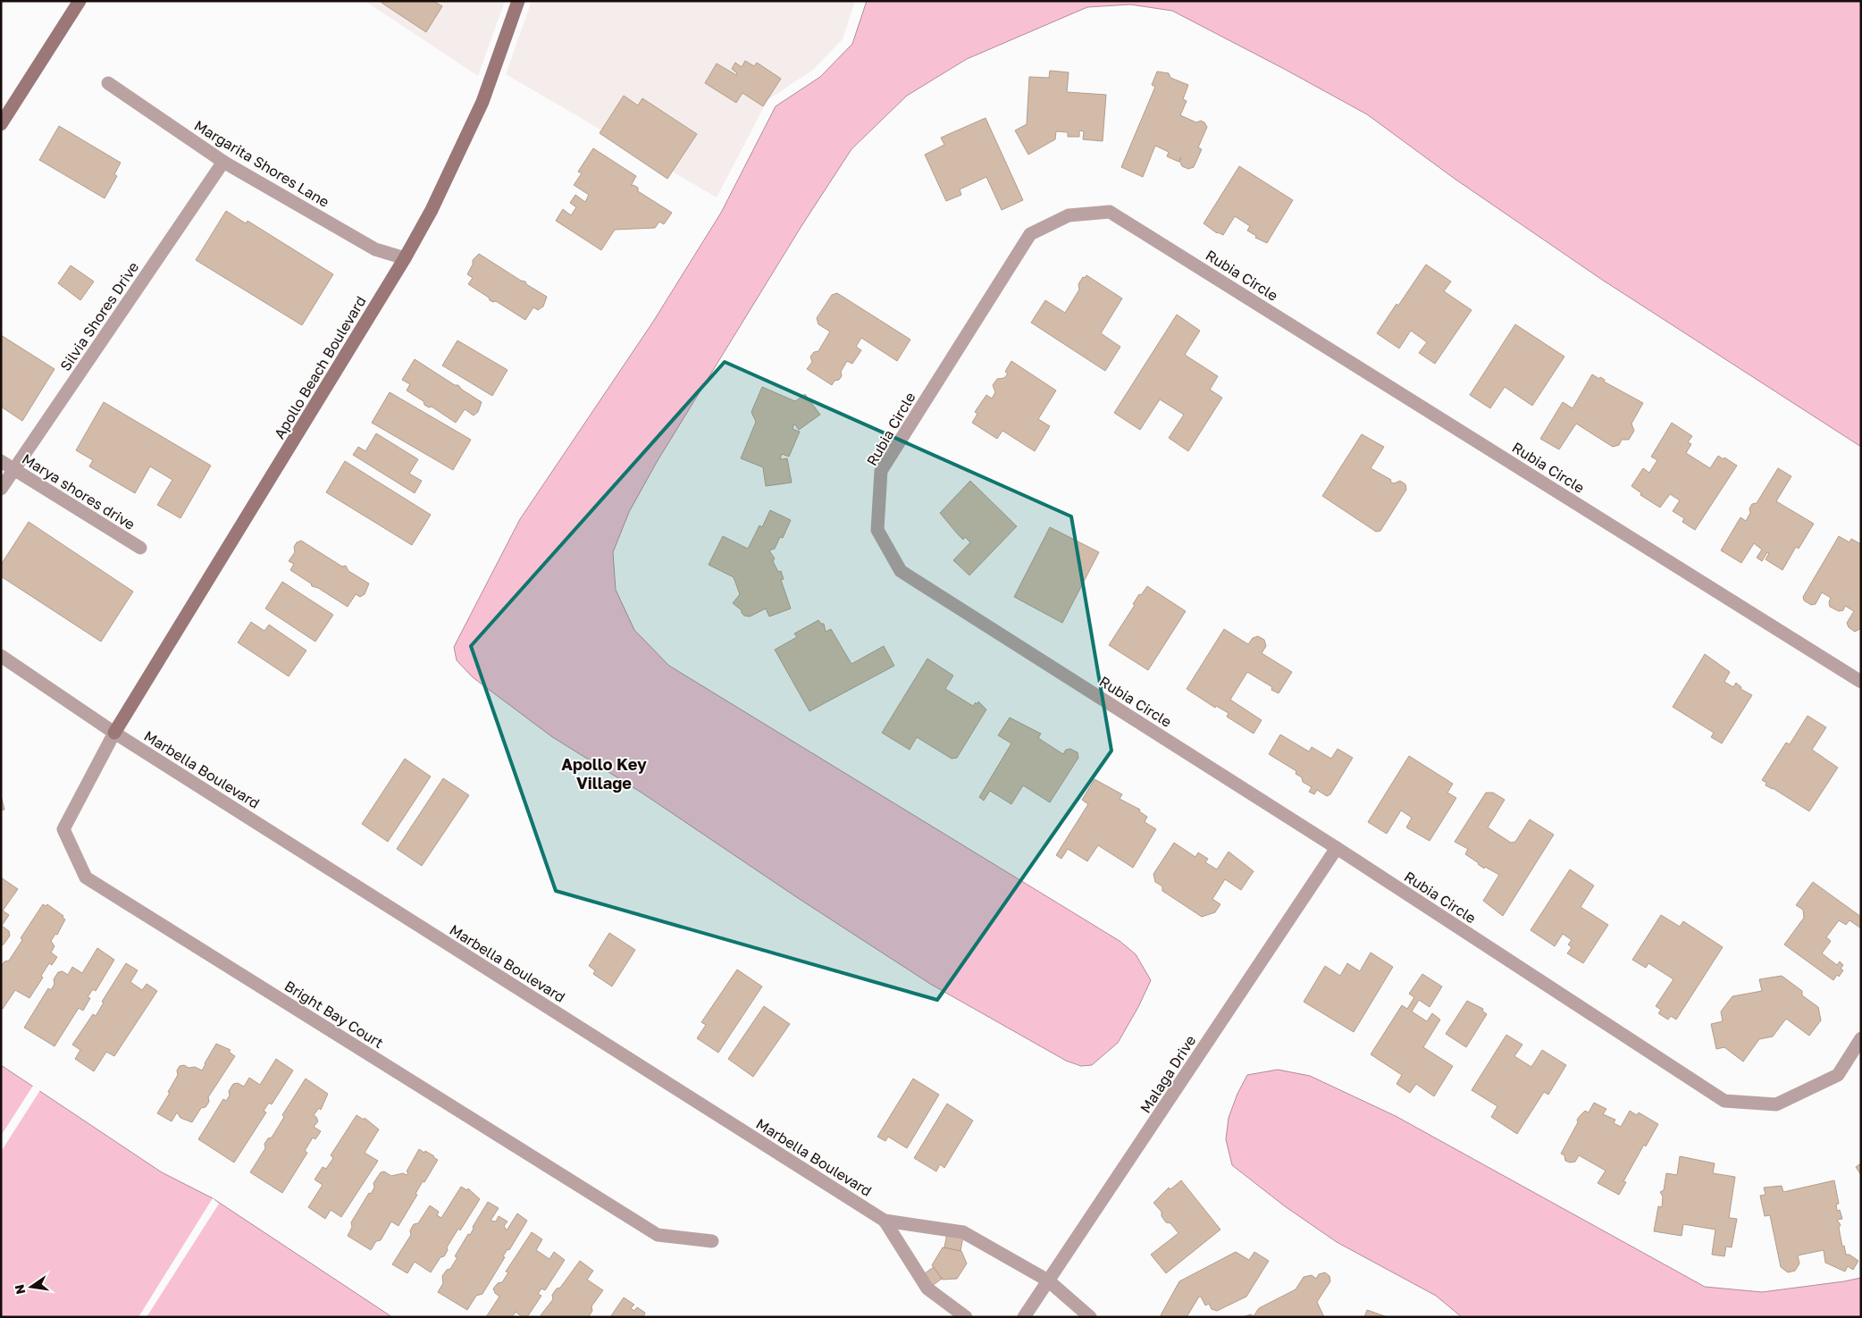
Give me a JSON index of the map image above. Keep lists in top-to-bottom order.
{
  "streets": {
    "main road": ["Apollo Beach Boulevard"],
    "street": [
      "Margarita Shores Lane",
      "Rubia Circle",
      "Silvia Shores Drive",
      "Marya shores drive",
      "Marbella Boulevard",
      "Bright Bay Court",
      "Malaga Drive"
    ]
  },
  "crossings": [
    ["Margarita Shores Lane", "Silvia Shores Drive"],
    ["Margarita Shores Lane", "Apollo Beach Boulevard"],
    ["Rubia Circle", "Malaga Drive"],
    ["Silvia Shores Drive", "Marya shores drive"],
    ["Apollo Beach Boulevard", "Marbella Boulevard"],
    ["Apollo Beach Boulevard", "Bright Bay Court"],
    ["Marbella Boulevard", "Bright Bay Court"],
    ["Marbella Boulevard", "Malaga Drive"]
  ],
  "districts": ["Apollo Key Village"],
  "north": "left"
}
